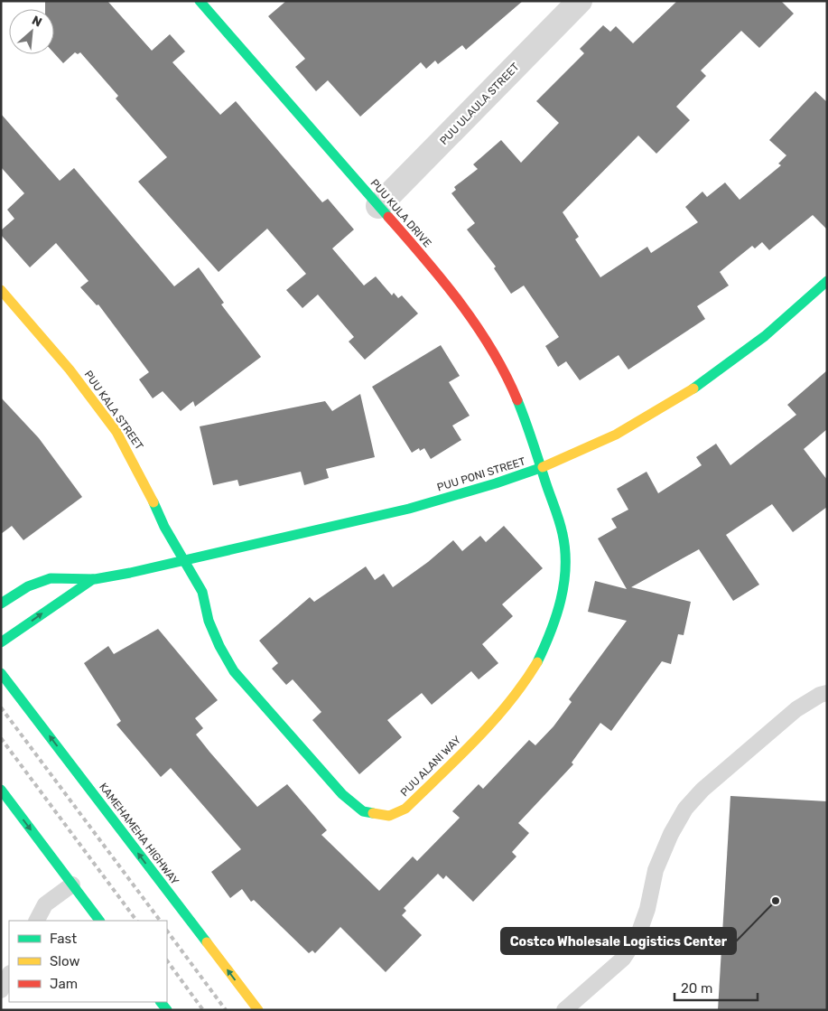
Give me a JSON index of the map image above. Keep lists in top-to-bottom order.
{
  "streets": {
    "street": [
      "PUU ULAULA STREET",
      "PUU KULA DRIVE",
      "PUU KALA STREET",
      "PUU PONI STREET",
      "PUU ALANI WAY",
      "KAMEHAMEHA HIGHWAY"
    ]
  },
  "crossings": [
    ["PUU ULAULA STREET", "PUU KULA DRIVE"],
    ["PUU KULA DRIVE", "PUU PONI STREET"],
    ["PUU KULA DRIVE", "PUU ALANI WAY"],
    ["PUU KALA STREET", "PUU PONI STREET"],
    ["PUU KALA STREET", "PUU ALANI WAY"],
    ["PUU PONI STREET", "PUU ALANI WAY"]
  ],
  "places": ["Costco Wholesale Logistics Center"],
  "legend": ["Fast", "Slow", "Jam"],
  "scale_bar": "20 m",
  "north": "top right"
}
